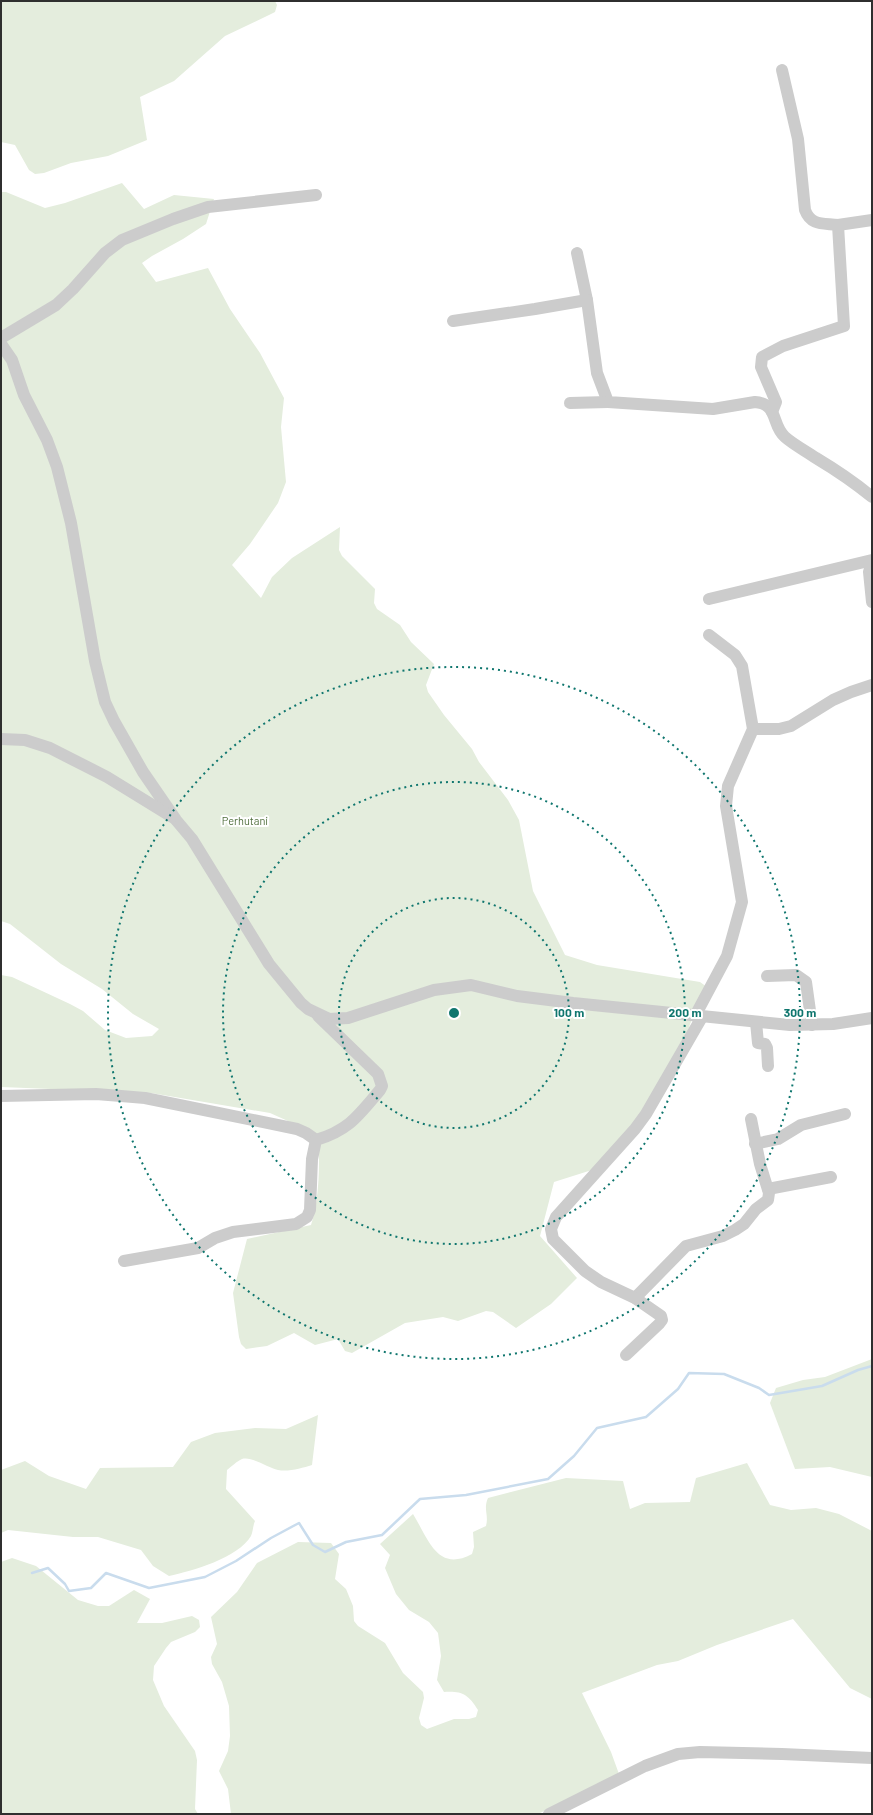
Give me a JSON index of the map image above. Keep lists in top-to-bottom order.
{
  "parks": ["Perhutani"],
  "rings": ["100 m", "200 m", "300 m"]
}
